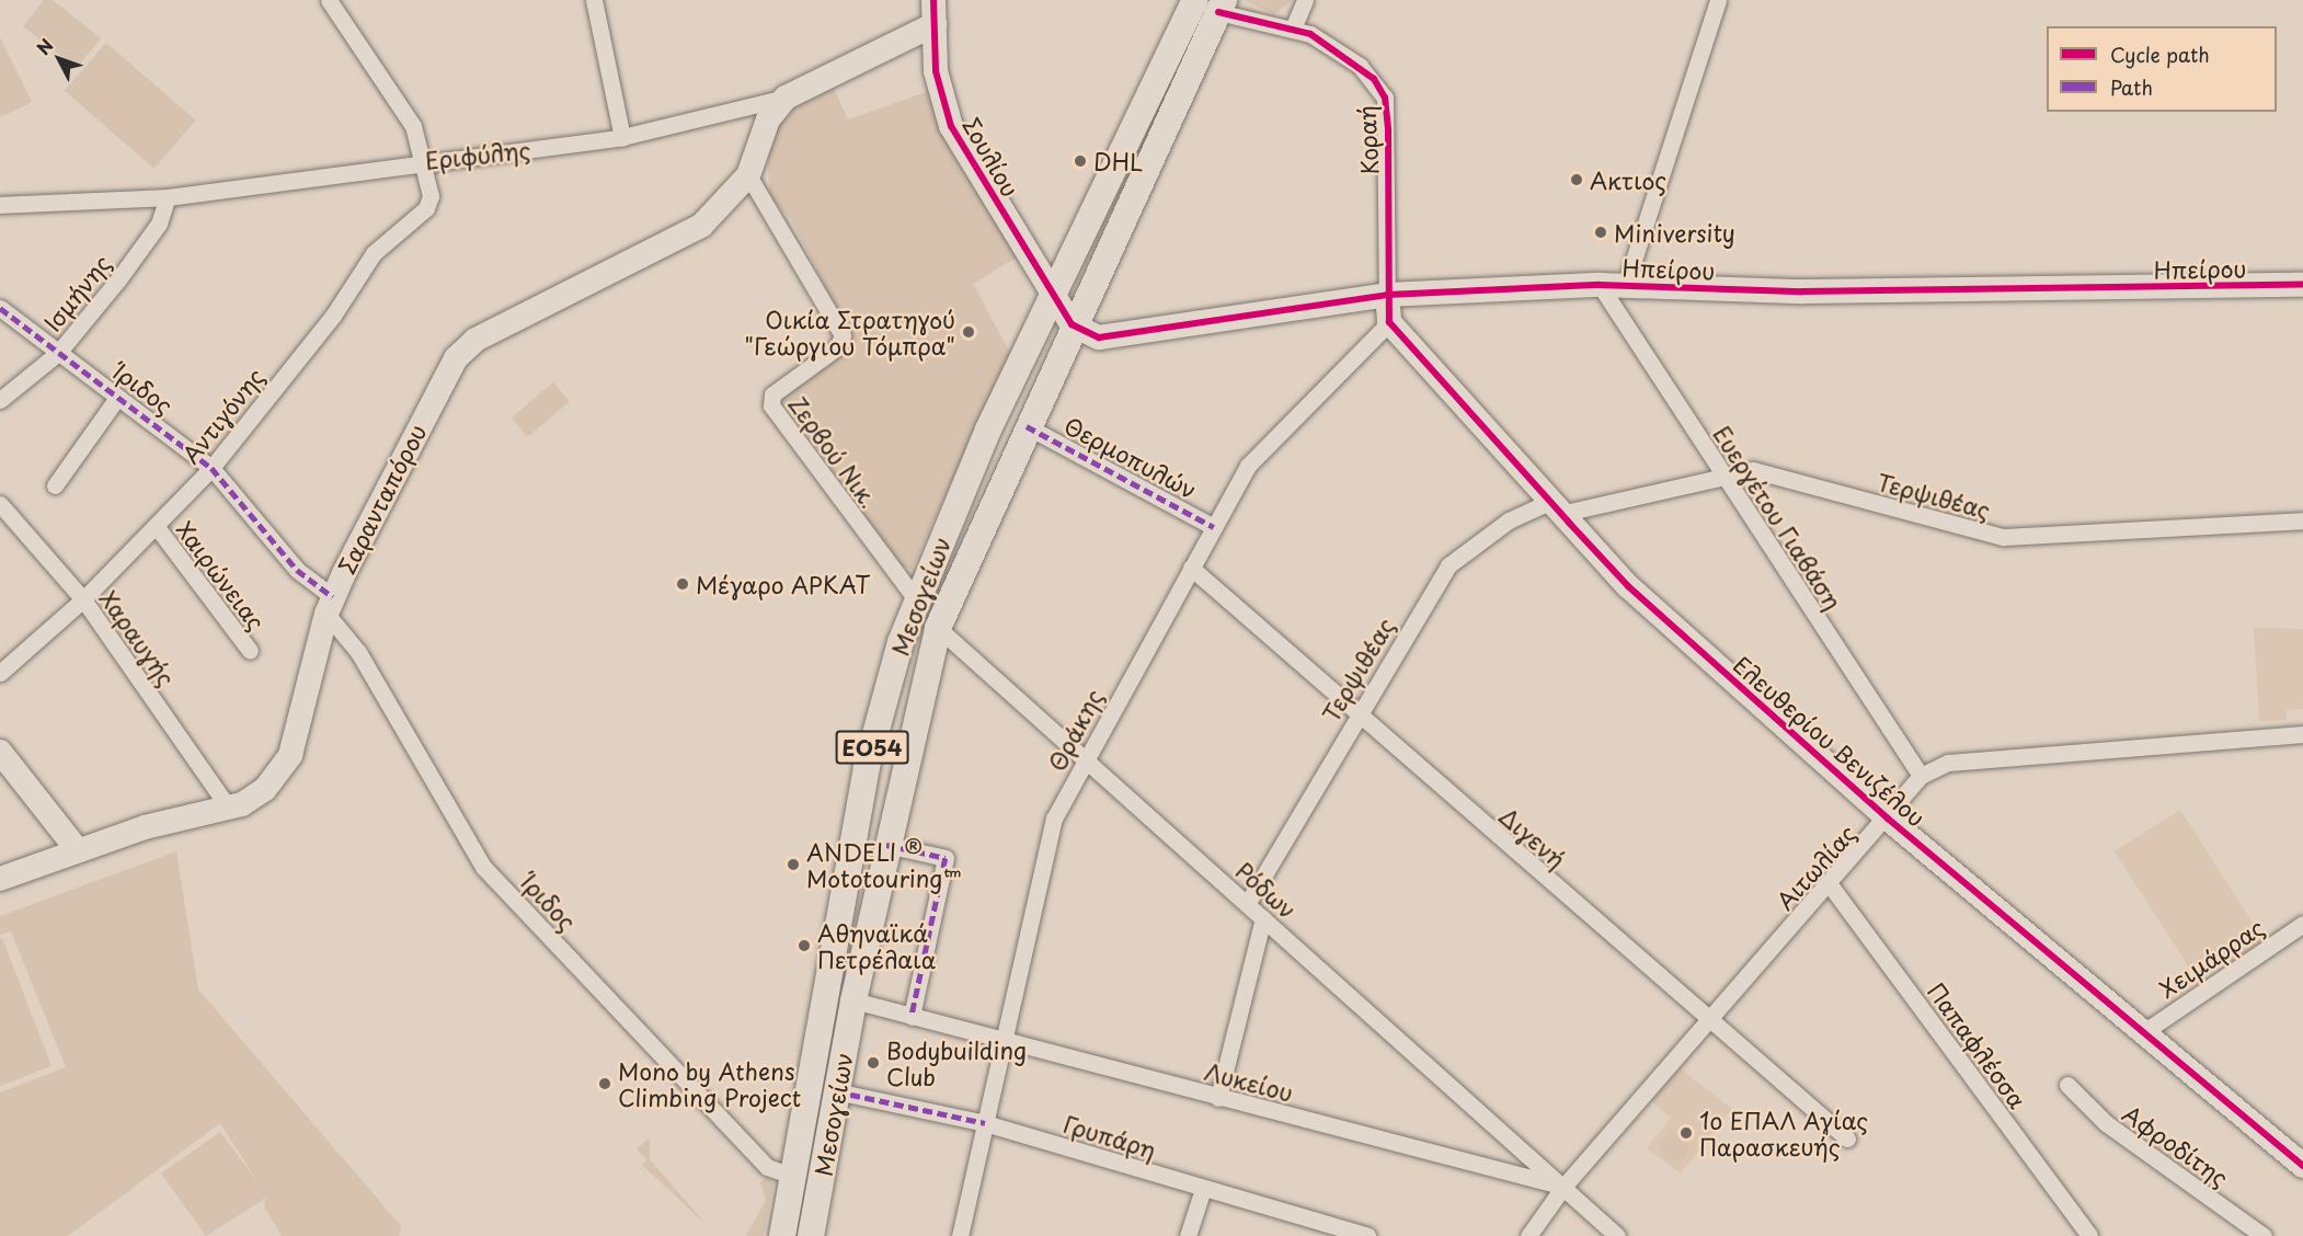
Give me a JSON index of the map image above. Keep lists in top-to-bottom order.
{
  "streets": {
    "main road": ["Μεσογείων", "ΕΟ54"],
    "street": [
      "Κοραή",
      "Εριφύλης",
      "Σουλίου",
      "Ηπείρου",
      "Ισμήνης",
      "Ίριδος",
      "Αντιγόνης",
      "Ζερβού Νικ.",
      "Θερμοπυλών",
      "Τερψιθέας",
      "Σαρανταπόρου",
      "Ευεργέτου Γιαβάση",
      "Χαιρώνειας",
      "Χαραυγής",
      "Θράκης",
      "Ελευθερίου Βενιζέλου",
      "Διγενή",
      "Αιτωλίας",
      "Ρόδων",
      "Χειμάρρας",
      "Παπαφλέσσα",
      "Λυκείου",
      "Γρυπάρη",
      "Αφροδίτης"
    ]
  },
  "crossings": [
    ["Κοραή", "Ηπείρου"],
    ["Κοραή", "Μεσογείων"],
    ["Εριφύλης", "Σουλίου"],
    ["Εριφύλης", "Ισμήνης"],
    ["Εριφύλης", "Αντιγόνης"],
    ["Εριφύλης", "Σαρανταπόρου"],
    ["Σουλίου", "Ηπείρου"],
    ["Σουλίου", "Μεσογείων"],
    ["Ηπείρου", "Ευεργέτου Γιαβάση"],
    ["Ηπείρου", "Μεσογείων"],
    ["Ισμήνης", "Ίριδος"],
    ["Ίριδος", "Αντιγόνης"],
    ["Ίριδος", "Σαρανταπόρου"],
    ["Ίριδος", "Μεσογείων"],
    ["Αντιγόνης", "Χαιρώνειας"],
    ["Αντιγόνης", "Χαραυγής"],
    ["Ζερβού Νικ.", "Σαρανταπόρου"],
    ["Ζερβού Νικ.", "Μεσογείων"],
    ["Θερμοπυλών", "Μεσογείων"],
    ["Θερμοπυλών", "Θράκης"],
    ["Τερψιθέας", "Ευεργέτου Γιαβάση"],
    ["Τερψιθέας", "Ελευθερίου Βενιζέλου"],
    ["Τερψιθέας", "Διγενή"],
    ["Τερψιθέας", "Ρόδων"],
    ["Σαρανταπόρου", "Χαραυγής"],
    ["Ευεργέτου Γιαβάση", "Αιτωλίας"],
    ["Μεσογείων", "Ρόδων"],
    ["Μεσογείων", "Λυκείου"],
    ["Μεσογείων", "Γρυπάρη"],
    ["Θράκης", "Ελευθερίου Βενιζέλου"],
    ["Θράκης", "Διγενή"],
    ["Θράκης", "Ρόδων"],
    ["Θράκης", "Λυκείου"],
    ["Θράκης", "Γρυπάρη"],
    ["Ελευθερίου Βενιζέλου", "Αιτωλίας"],
    ["Ελευθερίου Βενιζέλου", "Χειμάρρας"],
    ["Διγενή", "Αιτωλίας"],
    ["Αιτωλίας", "Ρόδων"],
    ["Αιτωλίας", "Παπαφλέσσα"],
    ["Αιτωλίας", "Λυκείου"],
    ["Ρόδων", "Λυκείου"]
  ],
  "places": [
    "DHL",
    "Ακτιος",
    "Miniversity",
    "Οικία Στρατηγού \"Γεώργιου Τόμπρα\"",
    "Μέγαρο ΑΡΚΑΤ",
    "ANDELI ® Mototouring™",
    "Αθηναϊκά Πετρέλαια",
    "Bodybuilding Club",
    "Mono by Athens Climbing Project",
    "1ο ΕΠΑΛ Αγίας Παρασκευής"
  ],
  "legend": ["Cycle path", "Path"],
  "north": "top left"
}
